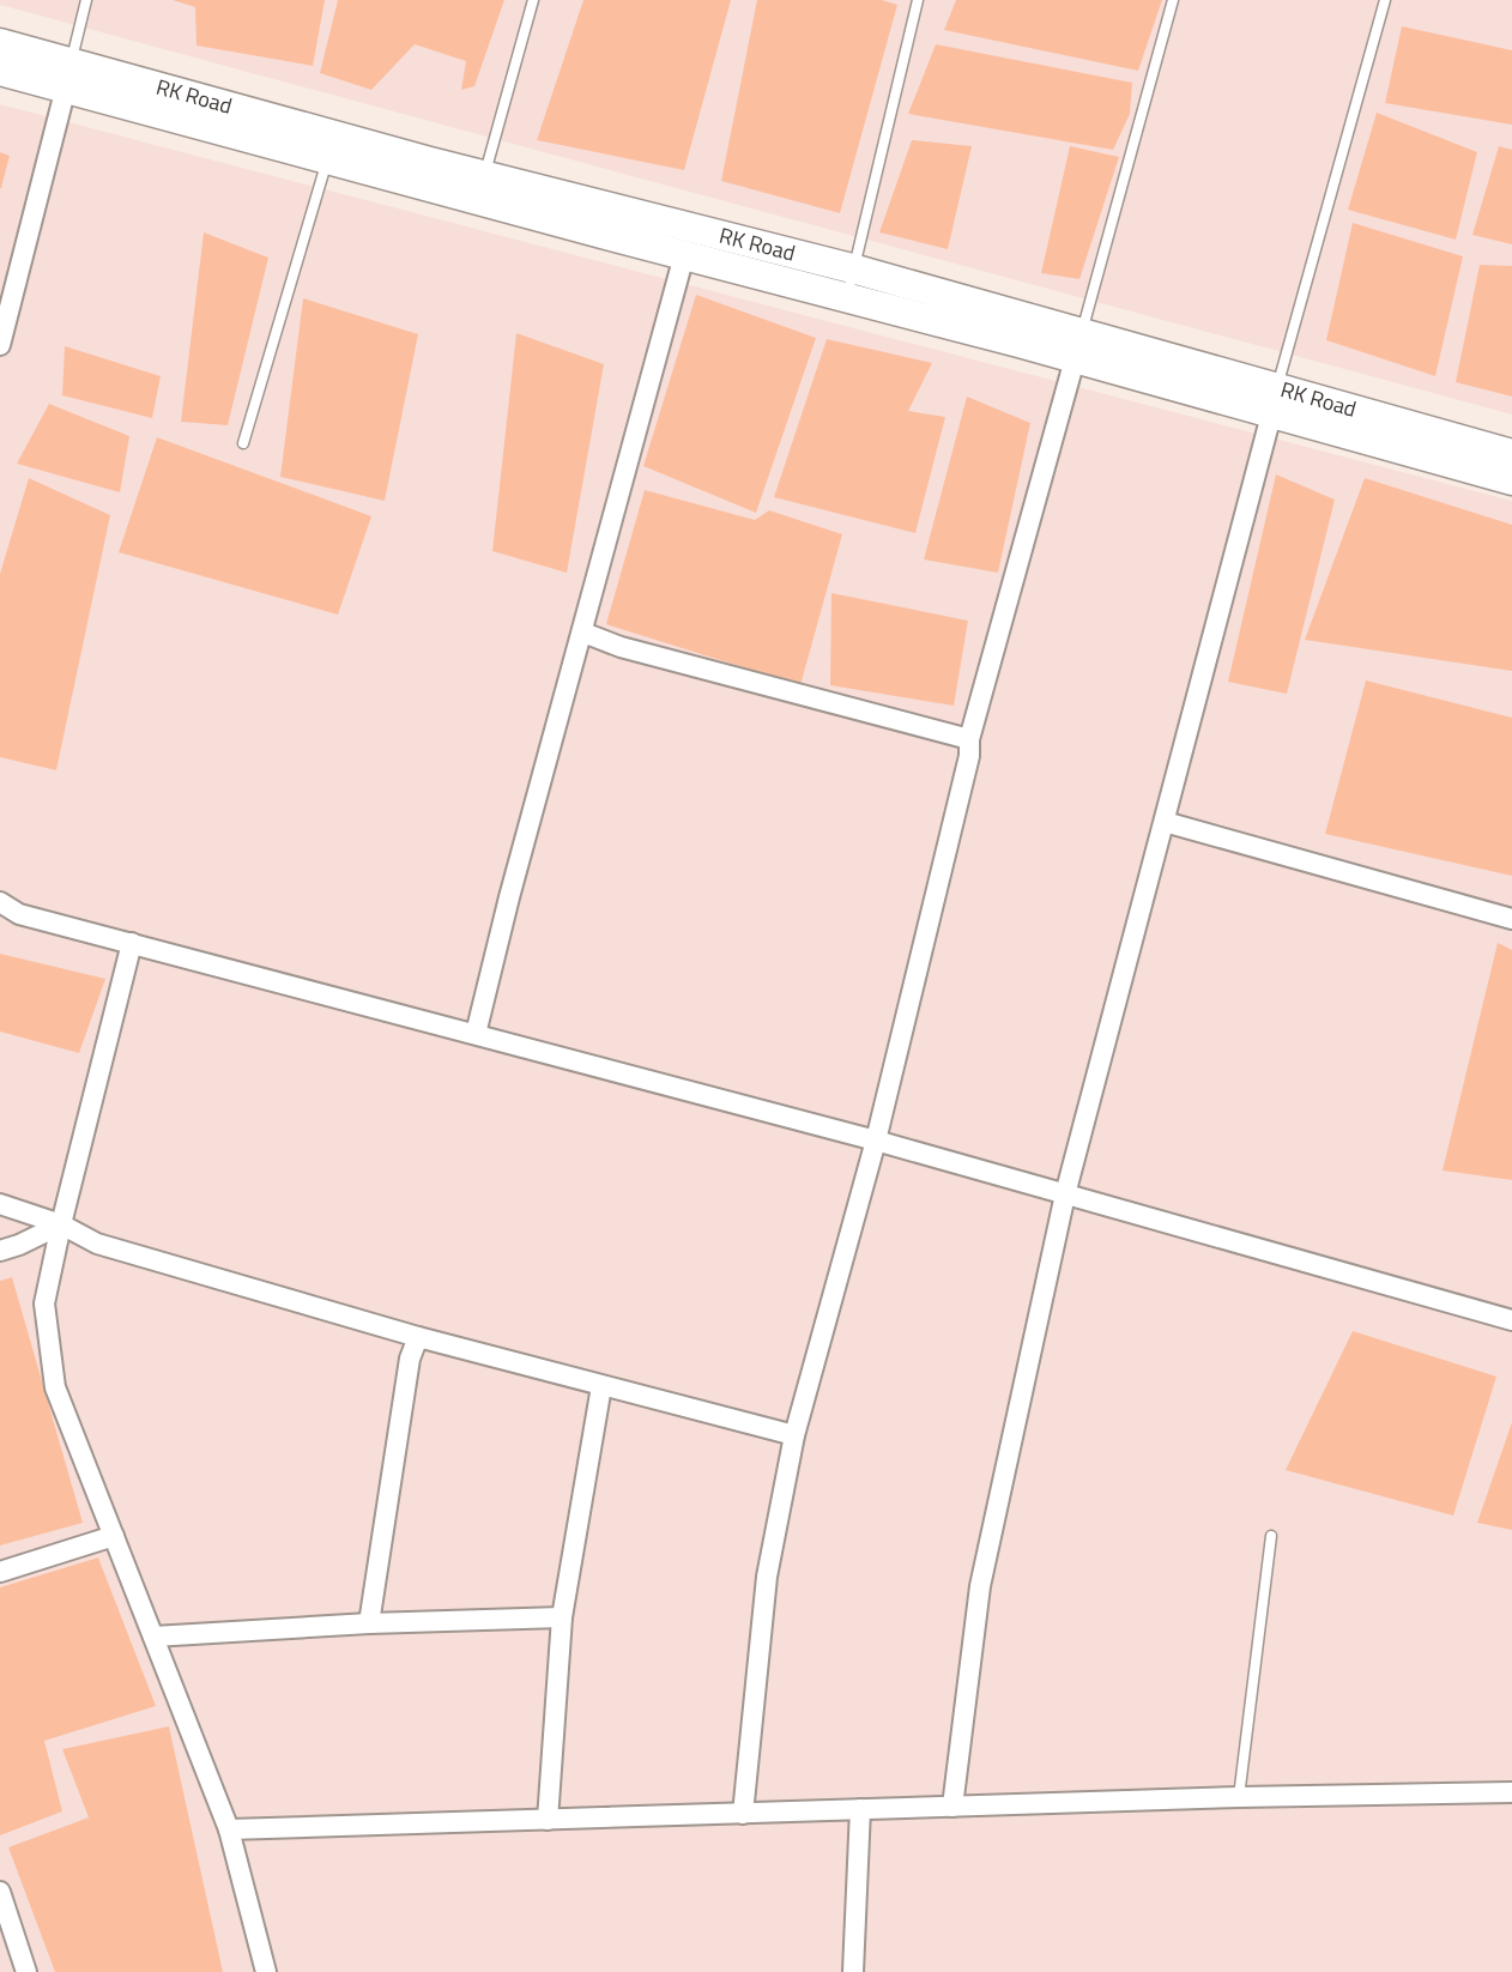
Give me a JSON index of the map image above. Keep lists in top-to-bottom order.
{
  "streets": {
    "street": ["RK Road"]
  }
}
